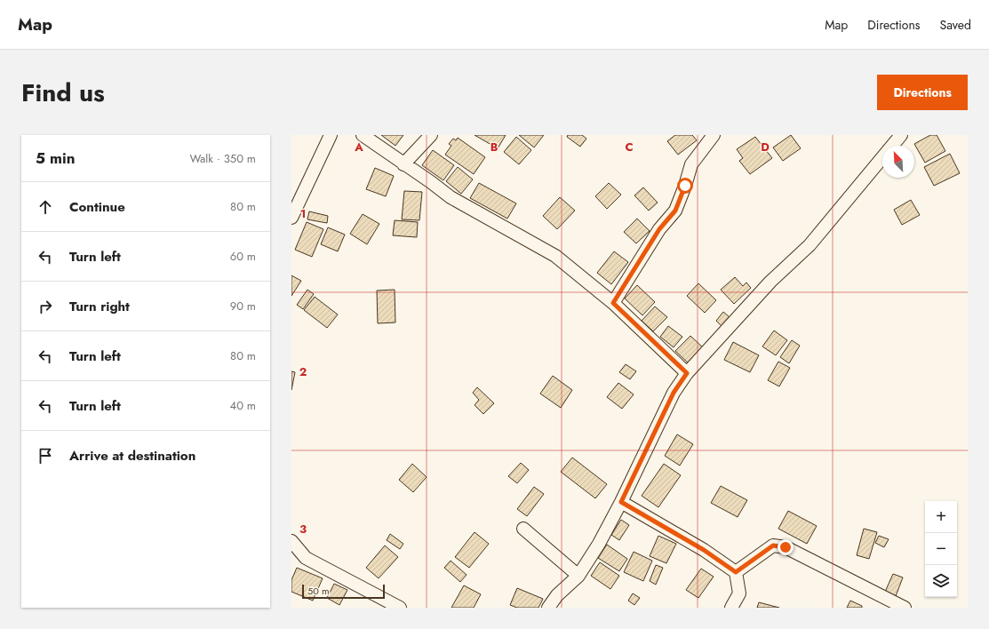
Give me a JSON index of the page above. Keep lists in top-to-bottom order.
{
  "scale_bar": "50 m",
  "north": "top left",
  "page": {
    "header": "Map",
    "nav": ["Map", "Directions", "Saved"],
    "title": "Find us",
    "buttons": "Directions",
    "heading": ["5 min", "Walk · 350 m"],
    "list": [
      ["Continue", "80 m"],
      ["Turn left", "60 m"],
      ["Turn right", "90 m"],
      ["Turn left", "80 m"],
      ["Turn left", "40 m"],
      "Arrive at destination"
    ],
    "map_buttons": ["+", "−"],
    "scale": "50 m"
  },
  "grid": {
    "columns": [
      "A",
      "B",
      "C",
      "D"
    ],
    "rows": ["1", "2", "3"]
  }
}
